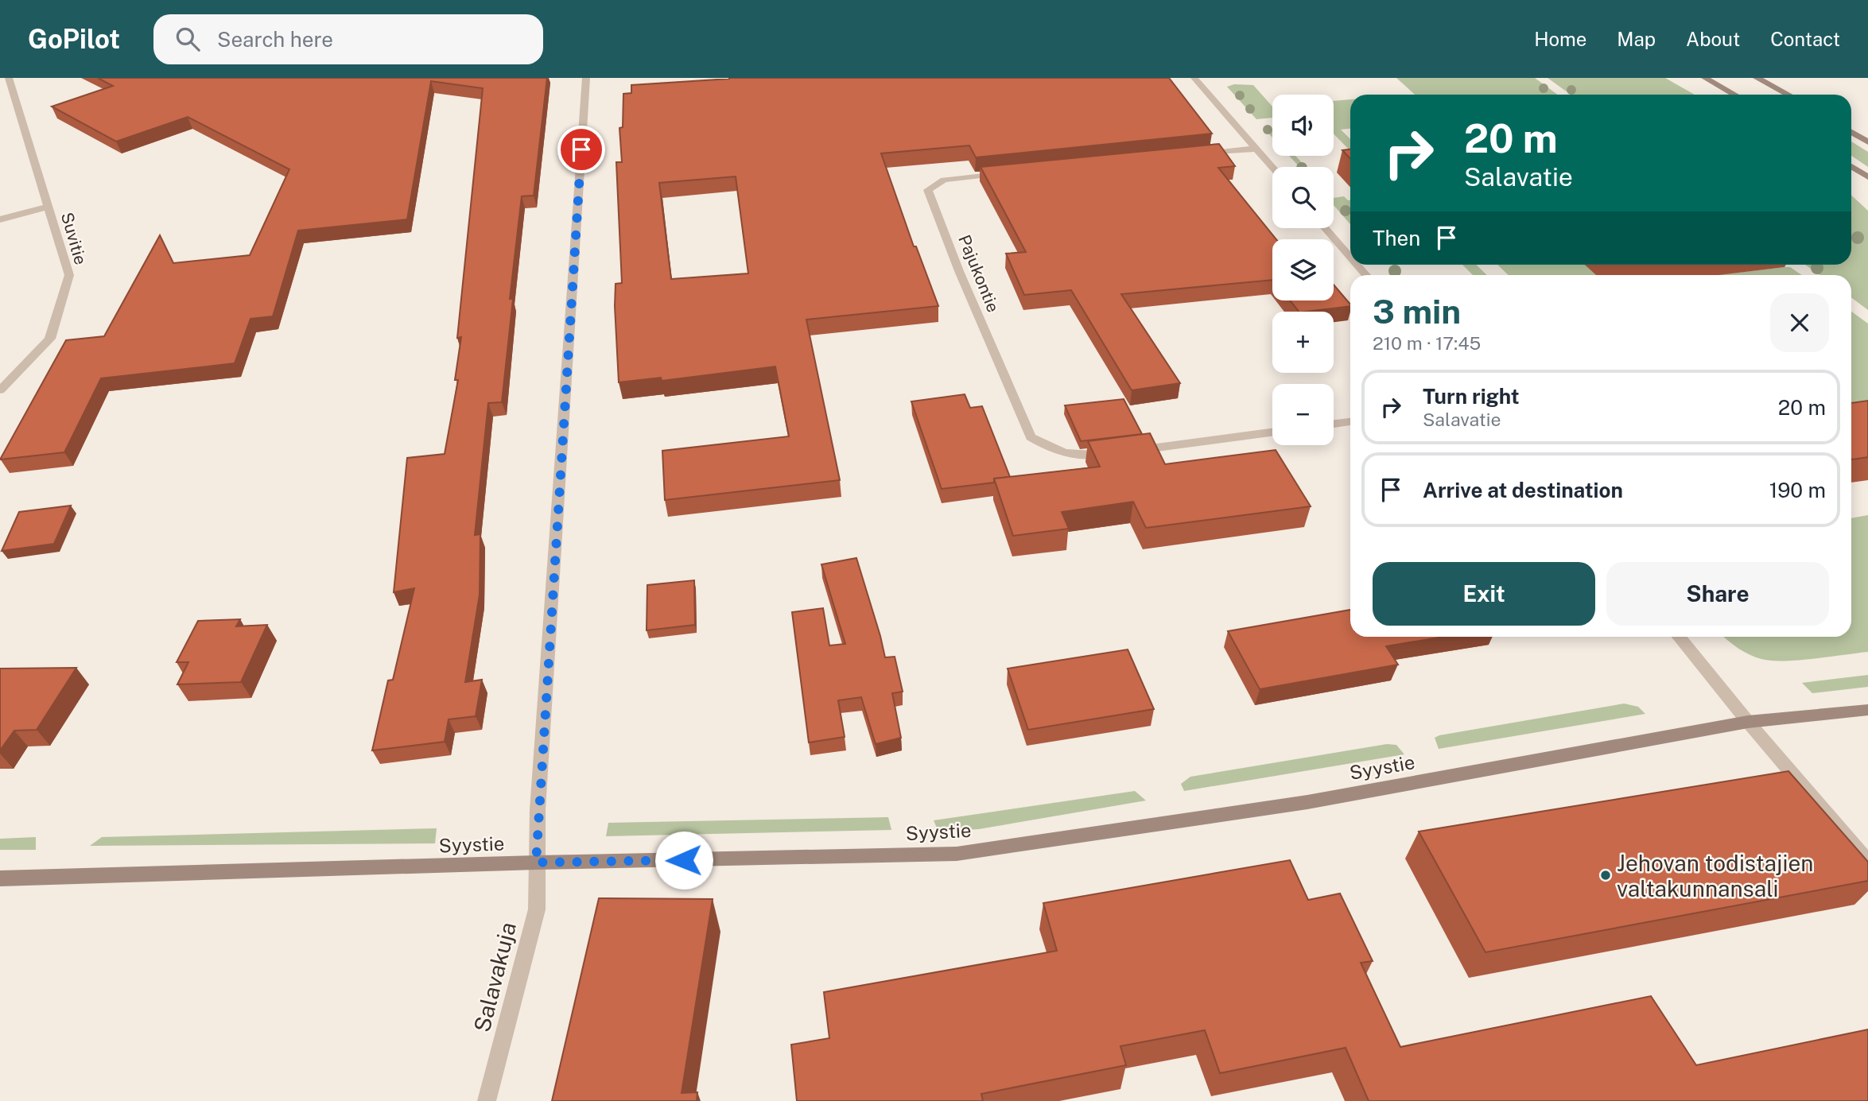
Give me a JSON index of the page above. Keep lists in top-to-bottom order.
{
  "streets": {
    "street": [
      "Suvitie",
      "Pajukontie",
      "Syystie",
      "Salavakuja"
    ]
  },
  "crossings": [
    ["Syystie", "Salavakuja"]
  ],
  "places": ["Jehovan todistajien valtakunnansali"],
  "page": {
    "header": "GoPilot",
    "search": "Search here",
    "nav": [
      "Home",
      "Map",
      "About",
      "Contact"
    ],
    "map_buttons": ["+", "−"],
    "turn": ["20 m", "Salavatie"],
    "then": "Then",
    "heading": ["3 min", "210 m · 17:45"],
    "list": [
      {
        "name": "Turn right",
        "note": "Salavatie",
        "value": "20 m"
      },
      {
        "name": "Arrive at destination",
        "value": "190 m"
      }
    ],
    "buttons": ["Exit", "Share"]
  }
}
